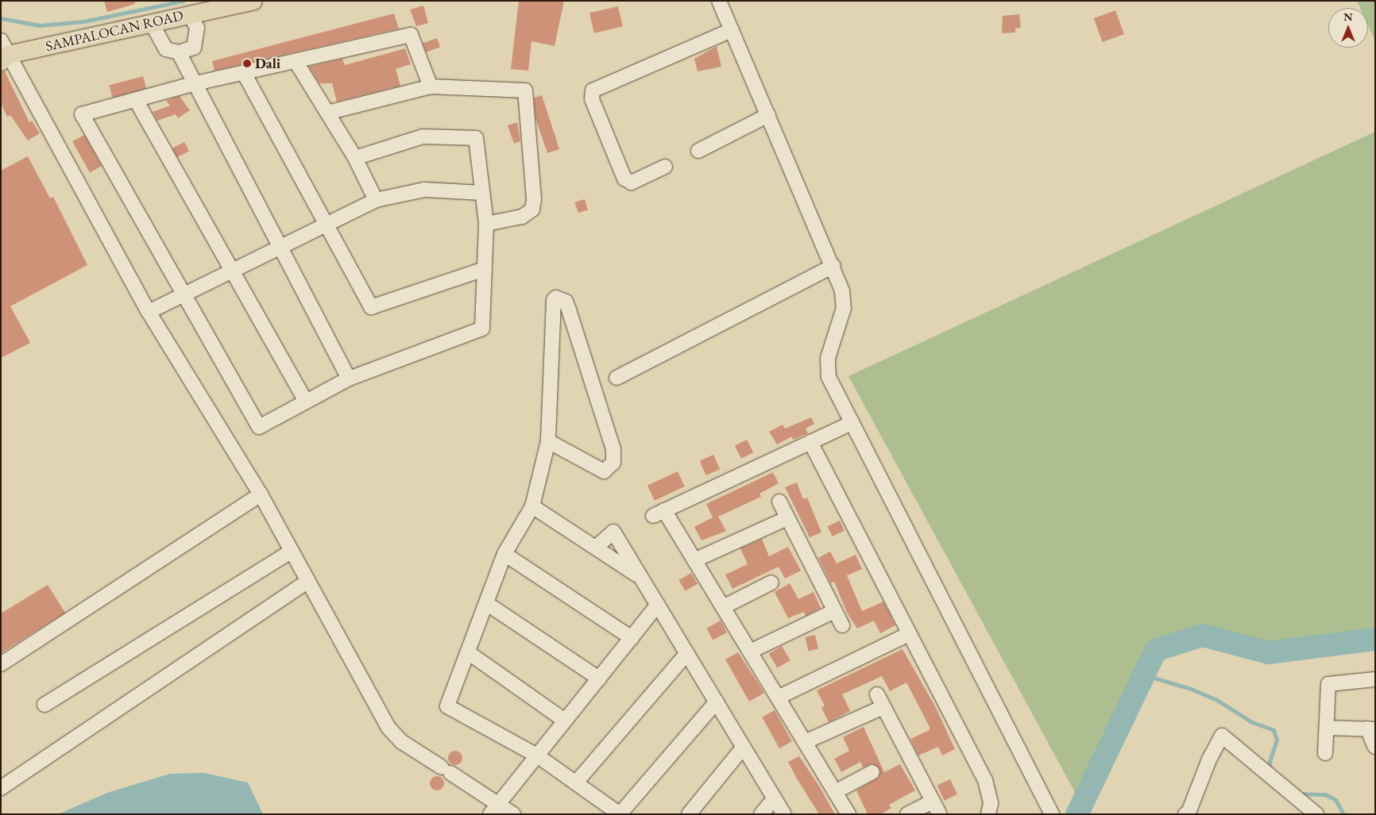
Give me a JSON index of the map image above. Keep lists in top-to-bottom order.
{
  "streets": {
    "main road": ["SAMPALOCAN ROAD"]
  },
  "places": ["Dali"],
  "north": "top"
}
